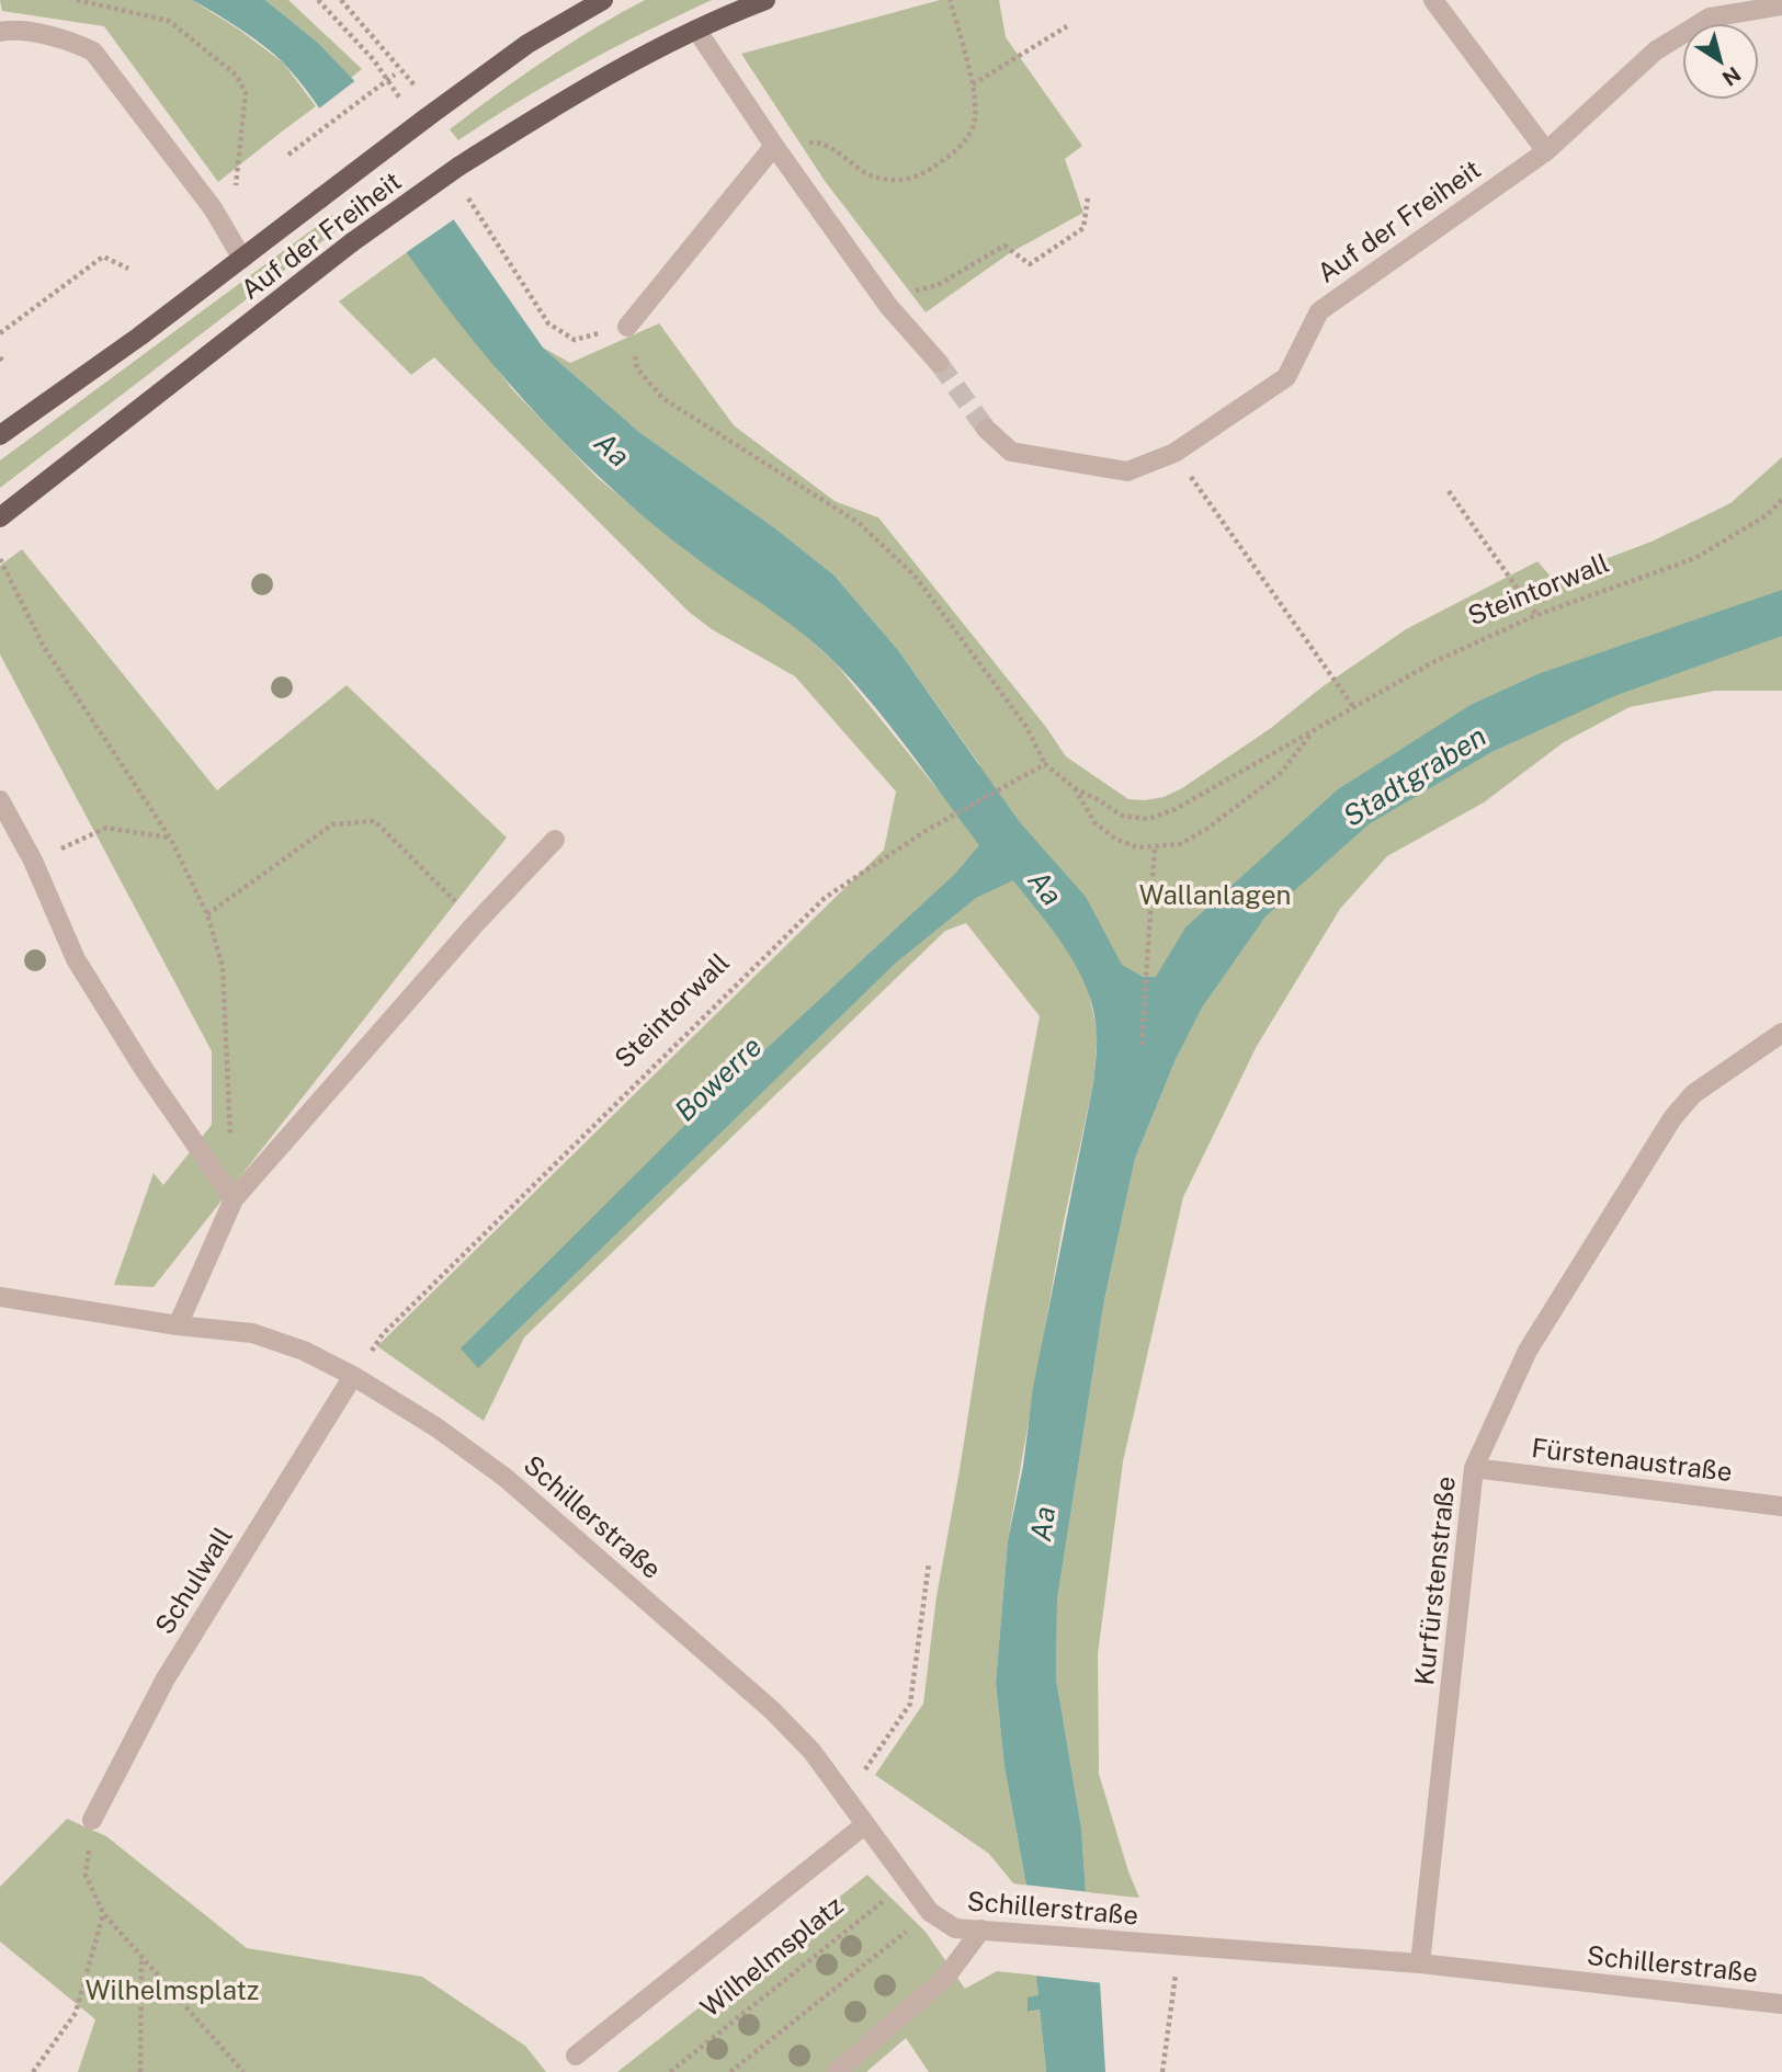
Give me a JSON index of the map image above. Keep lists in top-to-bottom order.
{
  "streets": {
    "main road": ["Auf der Freiheit"],
    "street": [
      "Fürstenaustraße",
      "Schillerstraße",
      "Schulwall",
      "Kurfürstenstraße"
    ],
    "path": ["Steintorwall", "Wilhelmsplatz"]
  },
  "crossings": [
    ["Steintorwall", "Schillerstraße"],
    ["Steintorwall", "Schulwall"],
    ["Fürstenaustraße", "Kurfürstenstraße"],
    ["Schillerstraße", "Schulwall"],
    ["Schillerstraße", "Kurfürstenstraße"],
    ["Schillerstraße", "Wilhelmsplatz"]
  ],
  "water": ["Aa", "Stadtgraben", "Bowerre"],
  "parks": ["Wallanlagen", "Wilhelmsplatz"],
  "north": "bottom right"
}
